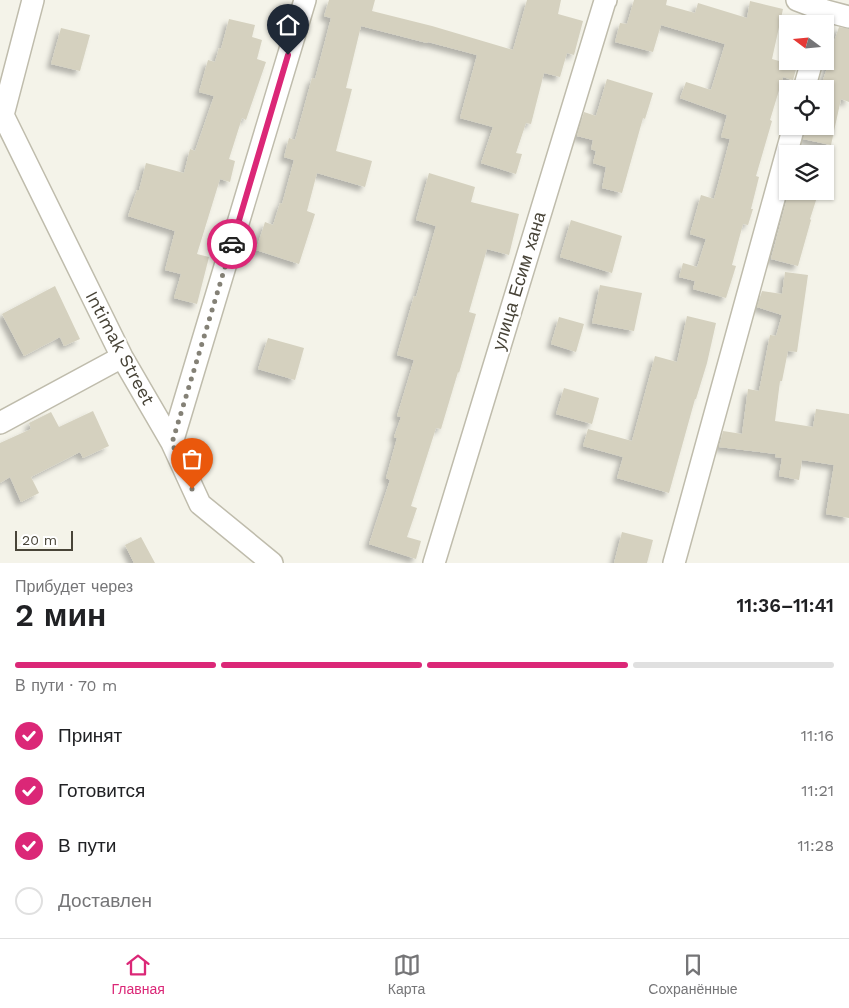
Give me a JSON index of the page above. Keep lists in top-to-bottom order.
{
  "streets": {
    "street": ["улица Есим хана", "Intimak Street"]
  },
  "scale_bar": "20 m",
  "north": "left",
  "page": {
    "scale": "20 m",
    "heading": ["2 мин", "Прибудет через", "11:36–11:41"],
    "bar": "В пути · 70 m",
    "list": [
      ["Принят", "11:16"],
      ["Готовится", "11:21"],
      ["В пути", "11:28"],
      "Доставлен"
    ],
    "tabs": ["Главная", "Карта", "Сохранённые"]
  }
}
